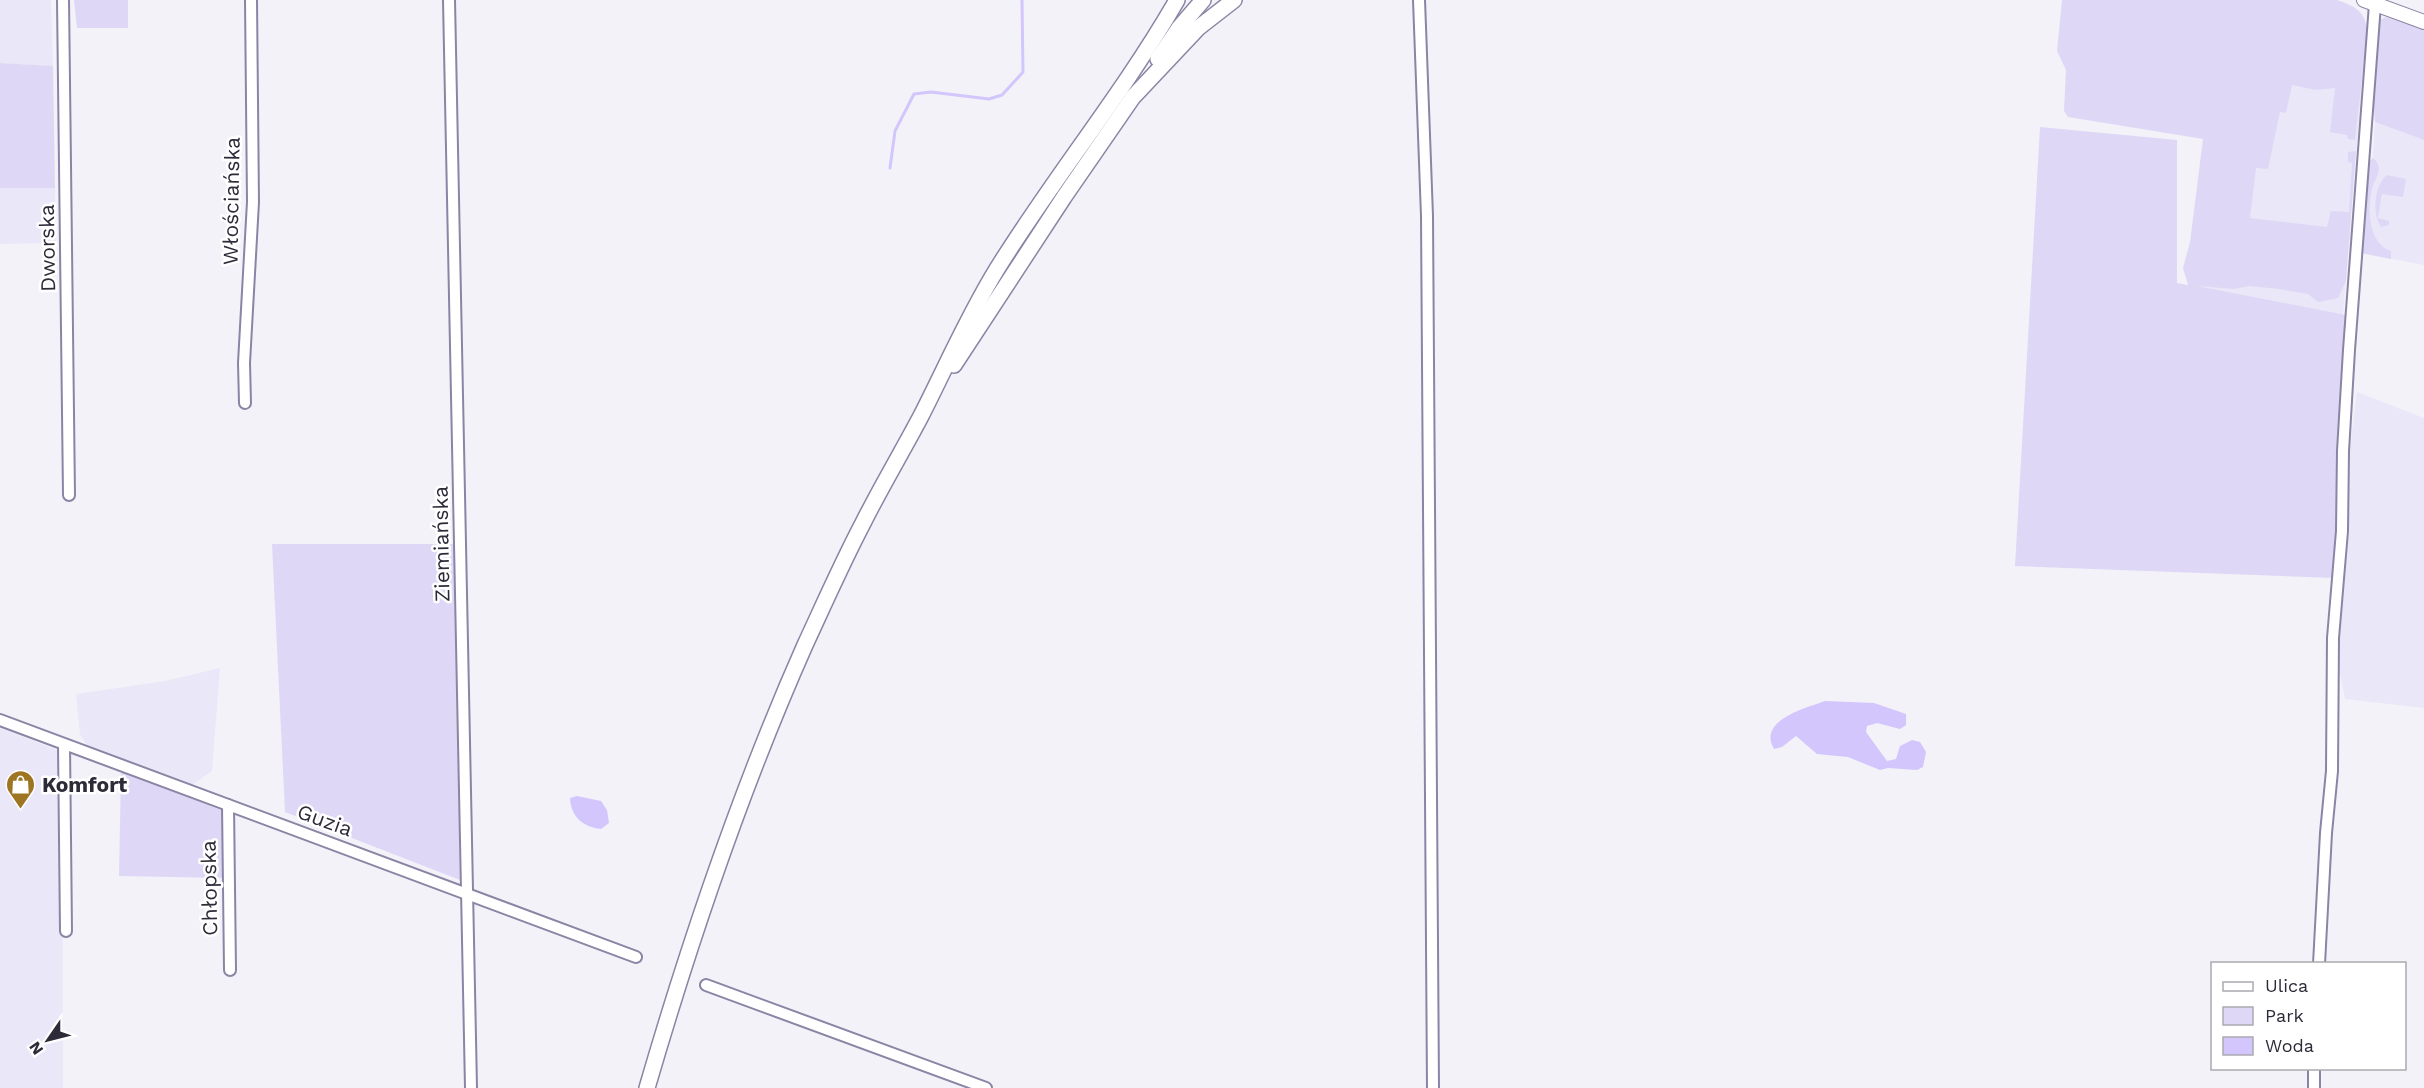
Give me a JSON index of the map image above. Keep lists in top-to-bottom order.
{
  "streets": {
    "street": [
      "Włościańska",
      "Dworska",
      "Ziemiańska",
      "Guzia",
      "Chłopska"
    ]
  },
  "crossings": [
    ["Ziemiańska", "Guzia"],
    ["Guzia", "Chłopska"]
  ],
  "places": {
    "shop": ["Komfort"]
  },
  "legend": ["Ulica", "Park", "Woda"],
  "north": "bottom left"
}
